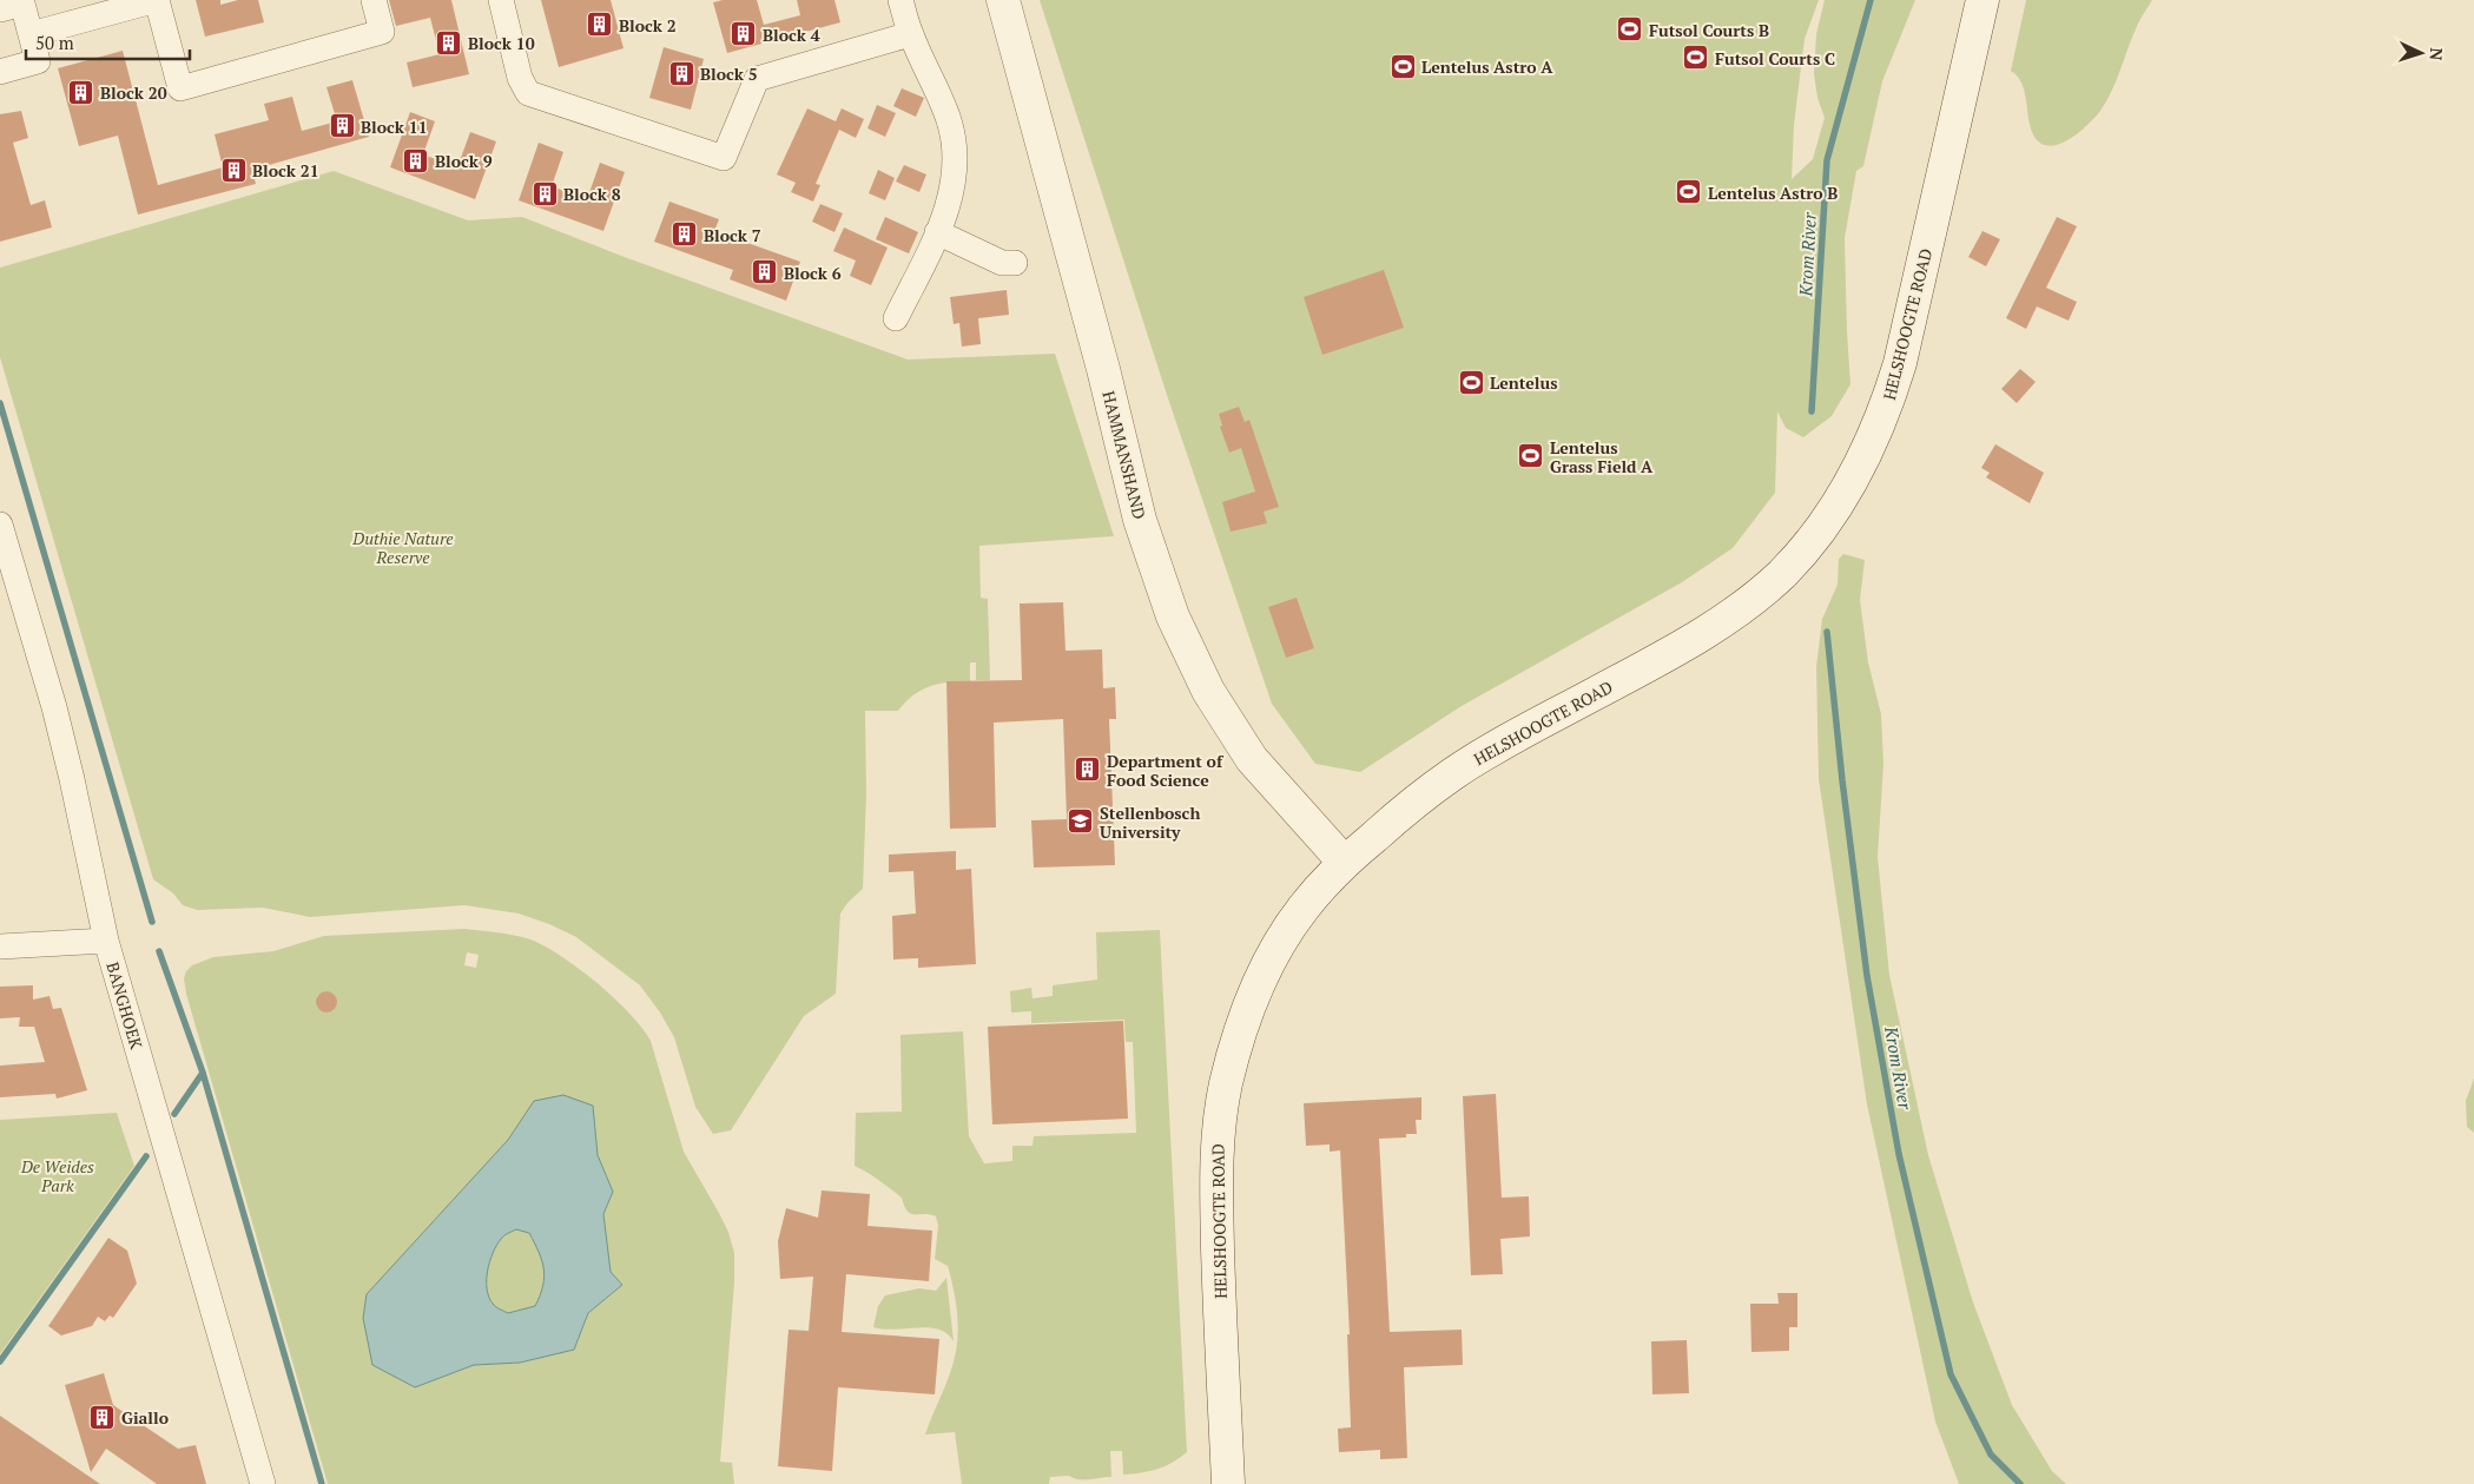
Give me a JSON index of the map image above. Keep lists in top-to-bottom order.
{
  "streets": {
    "main road": ["HELSHOOGTE ROAD", "HAMMANSHAND"],
    "street": ["BANGHOEK"]
  },
  "crossings": [
    ["HELSHOOGTE ROAD", "HAMMANSHAND"]
  ],
  "water": ["Krom River"],
  "parks": ["Duthie Nature Reserve", "De Weides Park"],
  "places": {
    "building": [
      "Block 2",
      "Block 4",
      "Block 10",
      "Block 5",
      "Block 20",
      "Block 11",
      "Block 9",
      "Block 21",
      "Block 8",
      "Block 7",
      "Block 6",
      "Department of Food Science",
      "Giallo"
    ],
    "sports": [
      "Futsol Courts B",
      "Futsol Courts C",
      "Lentelus Astro A",
      "Lentelus Astro B",
      "Lentelus",
      "Lentelus Grass Field A"
    ],
    "school or university": ["Stellenbosch University"]
  },
  "scale_bar": "50 m",
  "north": "right"
}
